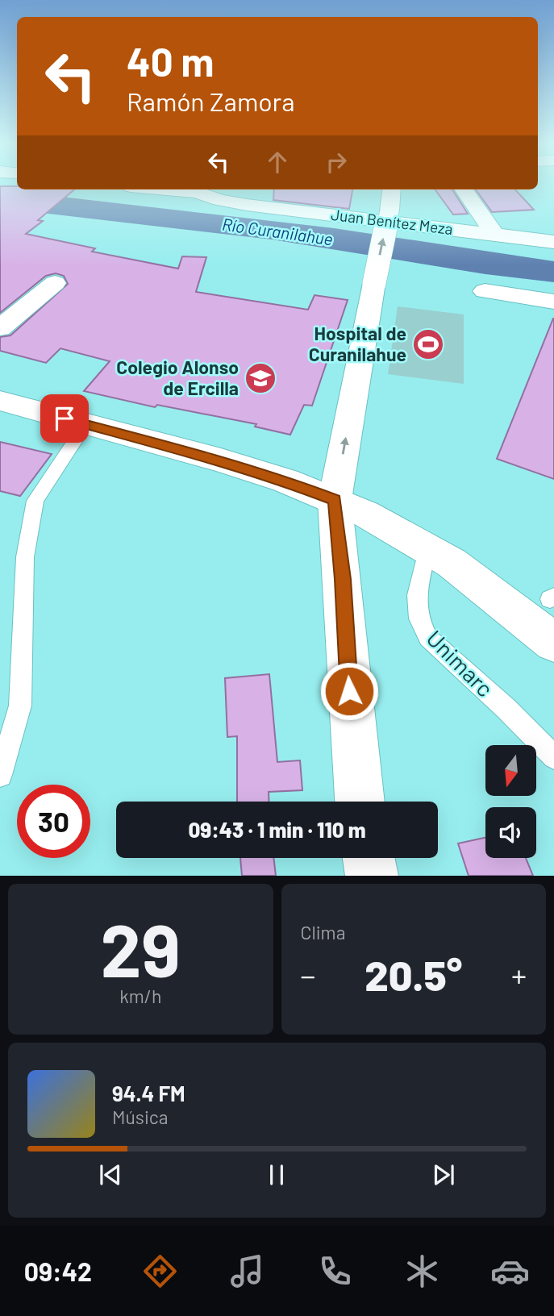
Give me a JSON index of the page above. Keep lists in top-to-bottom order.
{
  "streets": {
    "street": ["Juan Benítez Meza"],
    "lane": ["Unimarc"]
  },
  "water": ["Río Curanilahue"],
  "places": {
    "sports": ["Hospital de Curanilahue"],
    "school or university": ["Colegio Alonso de Ercilla"]
  },
  "north": "bottom",
  "page": {
    "turn": ["40 m", "Ramón Zamora"],
    "limit": "30",
    "trip": "09:43 · 1 min · 110 m",
    "tile": [
      ["29", "km/h"],
      "Clima"
    ],
    "heat": ["−", "20.5°", "+"],
    "song": ["94.4 FM", "Música"],
    "tabs": "09:42"
  }
}
